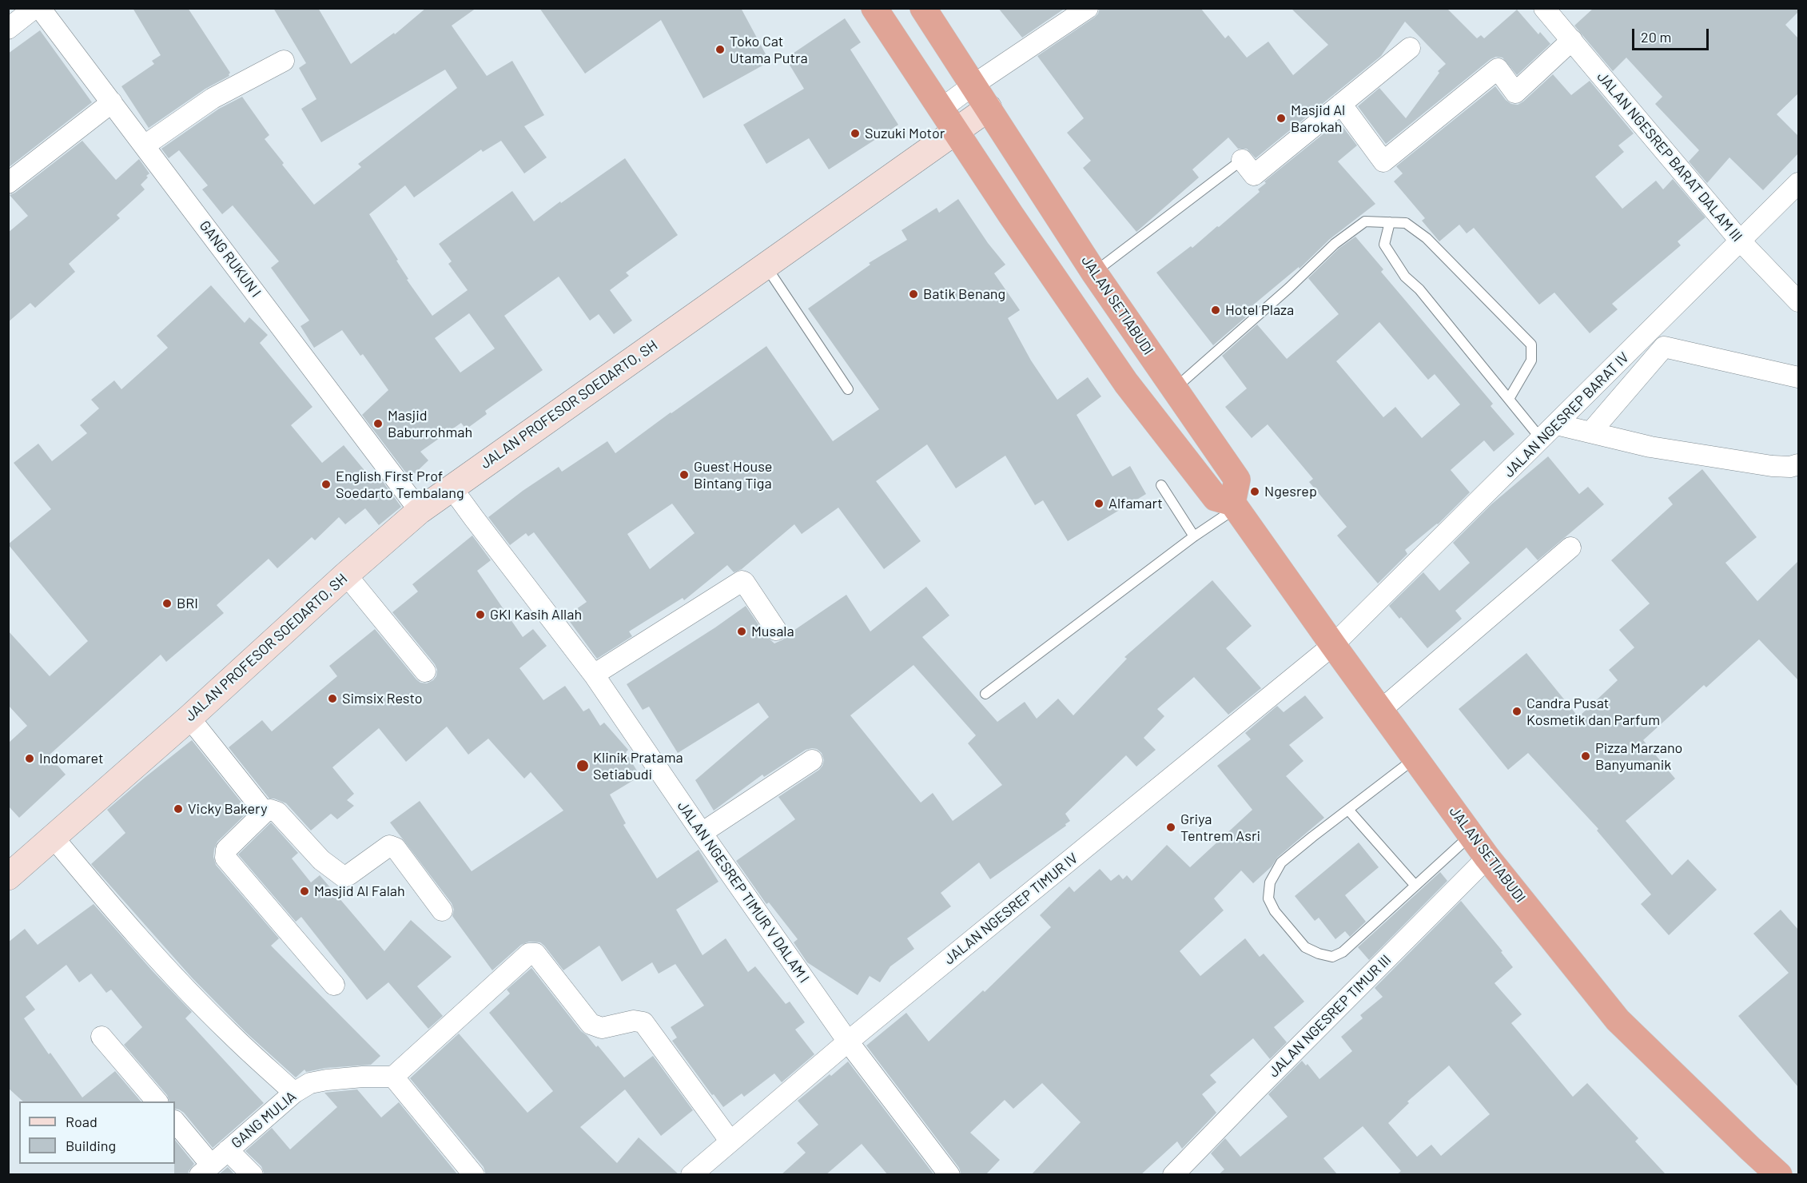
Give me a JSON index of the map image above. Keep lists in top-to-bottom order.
{
  "streets": {
    "highway": ["JALAN SETIABUDI"],
    "main road": ["JALAN PROFESOR SOEDARTO, SH"],
    "street": [
      "JALAN NGESREP BARAT DALAM III",
      "GANG RUKUN I",
      "JALAN NGESREP BARAT IV",
      "JALAN NGESREP TIMUR V DALAM I",
      "JALAN NGESREP TIMUR IV",
      "JALAN NGESREP TIMUR III",
      "GANG MULIA"
    ]
  },
  "crossings": [
    ["JALAN NGESREP BARAT DALAM III", "JALAN NGESREP BARAT IV"],
    ["GANG RUKUN I", "JALAN PROFESOR SOEDARTO, SH"],
    ["JALAN SETIABUDI", "JALAN NGESREP BARAT IV"],
    ["JALAN SETIABUDI", "JALAN NGESREP TIMUR IV"],
    ["JALAN SETIABUDI", "JALAN NGESREP TIMUR III"],
    ["JALAN PROFESOR SOEDARTO, SH", "JALAN NGESREP TIMUR V DALAM I"],
    ["JALAN NGESREP BARAT IV", "JALAN NGESREP TIMUR IV"],
    ["JALAN NGESREP TIMUR V DALAM I", "JALAN NGESREP TIMUR IV"]
  ],
  "places": [
    "Toko Cat Utama Putra",
    "Masjid Al Barokah",
    "Suzuki Motor",
    "Batik Benang",
    "Hotel Plaza",
    "Masjid Baburrohmah",
    "Guest House Bintang Tiga",
    "English First Prof Soedarto Tembalang",
    "Ngesrep",
    "Alfamart",
    "BRI",
    "GKI Kasih Allah",
    "Musala",
    "Simsix Resto",
    "Candra Pusat Kosmetik dan Parfum",
    "Pizza Marzano Banyumanik",
    "Indomaret",
    "Klinik Pratama Setiabudi",
    "Vicky Bakery",
    "Griya Tentrem Asri",
    "Masjid Al Falah"
  ],
  "legend": ["Road", "Building"],
  "scale_bar": "20 m"
}
